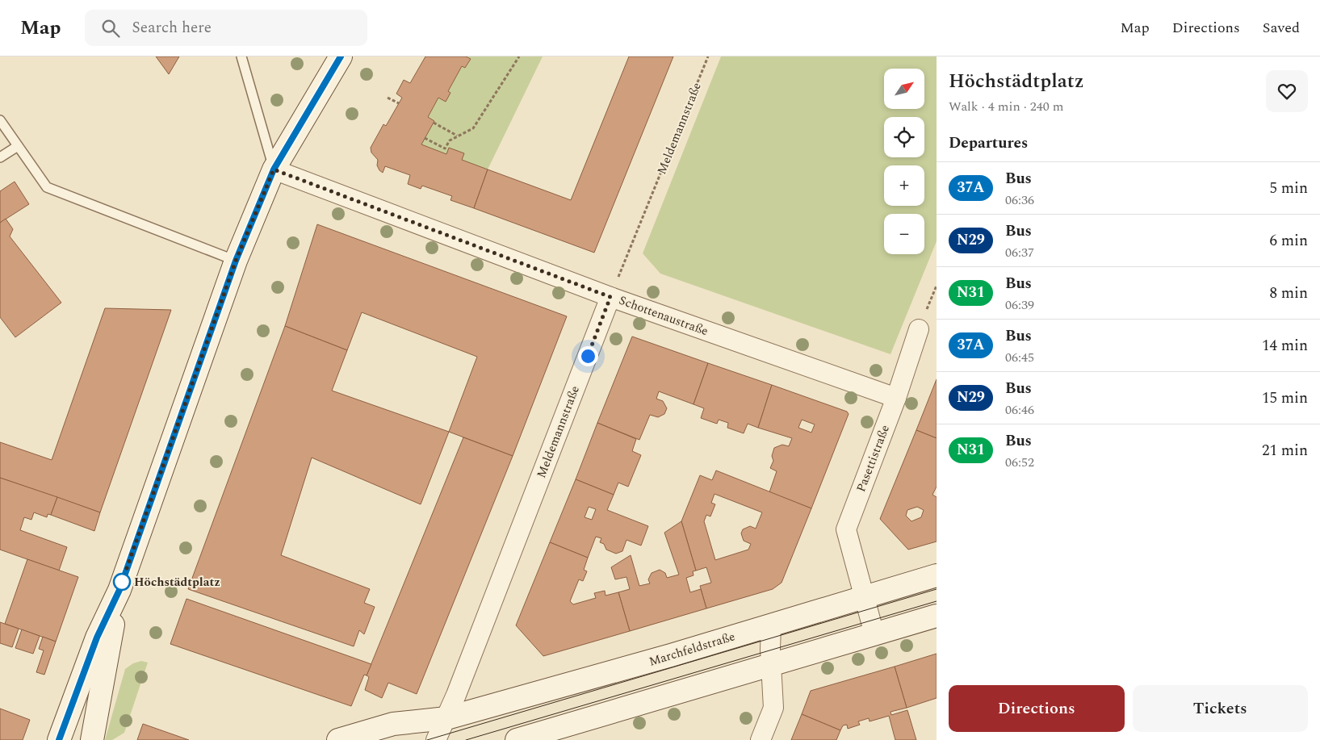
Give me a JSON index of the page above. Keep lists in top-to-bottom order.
{
  "streets": {
    "street": [
      "Meldemannstraße",
      "Schottenaustraße",
      "Pasettistraße",
      "Marchfeldstraße"
    ]
  },
  "crossings": [
    ["Meldemannstraße", "Schottenaustraße"],
    ["Meldemannstraße", "Marchfeldstraße"],
    ["Schottenaustraße", "Pasettistraße"],
    ["Pasettistraße", "Marchfeldstraße"]
  ],
  "places": ["Höchstädtplatz"],
  "lines": ["bus line 37A"],
  "north": "top right",
  "page": {
    "header": "Map",
    "search": "Search here",
    "nav": ["Map", "Directions", "Saved"],
    "heading": [
      ["Höchstädtplatz", "Walk · 4 min · 240 m"],
      "Departures"
    ],
    "map_buttons": ["+", "−"],
    "list": [
      {
        "mark": "37A",
        "name": "Bus",
        "note": "06:36",
        "value": "5 min"
      },
      {
        "mark": "N29",
        "name": "Bus",
        "note": "06:37",
        "value": "6 min"
      },
      {
        "mark": "N31",
        "name": "Bus",
        "note": "06:39",
        "value": "8 min"
      },
      {
        "mark": "37A",
        "name": "Bus",
        "note": "06:45",
        "value": "14 min"
      },
      {
        "mark": "N29",
        "name": "Bus",
        "note": "06:46",
        "value": "15 min"
      },
      {
        "mark": "N31",
        "name": "Bus",
        "note": "06:52",
        "value": "21 min"
      }
    ],
    "buttons": ["Directions", "Tickets"]
  }
}
